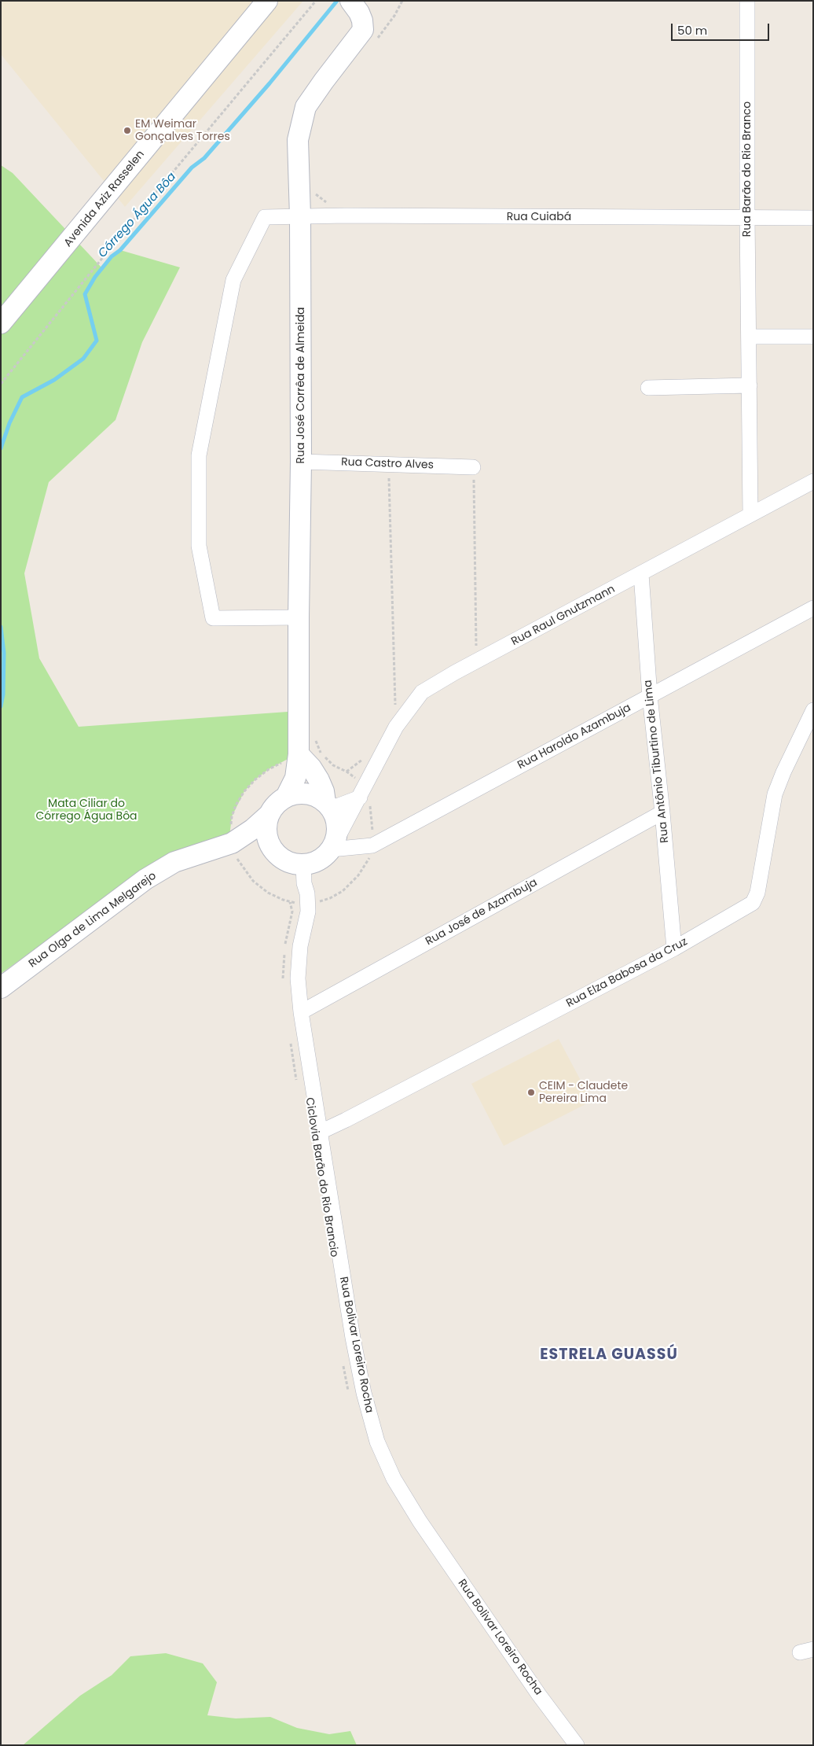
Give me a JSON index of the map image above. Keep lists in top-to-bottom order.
{
  "streets": {
    "street": [
      "Rua Barão do Rio Branco",
      "Avenida Aziz Rasselen",
      "Rua Cuiabá",
      "Rua José Corrêa de Almeida",
      "Rua Castro Alves",
      "Rua Raul Gnutzmann",
      "Rua Haroldo Azambuja",
      "Rua Antônio Tiburtino de Lima",
      "Rua José de Azambuja",
      "Rua Olga de Lima Melgarejo",
      "Rua Elza Babosa da Cruz",
      "Rua Bolivar Loreiro Rocha"
    ]
  },
  "crossings": [
    ["Rua Barão do Rio Branco", "Rua Cuiabá"],
    ["Rua Barão do Rio Branco", "Rua Raul Gnutzmann"],
    ["Rua Cuiabá", "Rua José Corrêa de Almeida"],
    ["Rua José Corrêa de Almeida", "Rua Castro Alves"],
    ["Rua José Corrêa de Almeida", "Rua Raul Gnutzmann"],
    ["Rua José Corrêa de Almeida", "Rua Haroldo Azambuja"],
    ["Rua José Corrêa de Almeida", "Rua Olga de Lima Melgarejo"],
    ["Rua José Corrêa de Almeida", "Rua Bolivar Loreiro Rocha"],
    ["Rua Raul Gnutzmann", "Rua Haroldo Azambuja"],
    ["Rua Raul Gnutzmann", "Rua Antônio Tiburtino de Lima"],
    ["Rua Raul Gnutzmann", "Rua Olga de Lima Melgarejo"],
    ["Rua Raul Gnutzmann", "Rua Bolivar Loreiro Rocha"],
    ["Rua Haroldo Azambuja", "Rua Antônio Tiburtino de Lima"],
    ["Rua Haroldo Azambuja", "Rua Olga de Lima Melgarejo"],
    ["Rua Haroldo Azambuja", "Rua Bolivar Loreiro Rocha"],
    ["Rua Antônio Tiburtino de Lima", "Rua José de Azambuja"],
    ["Rua Antônio Tiburtino de Lima", "Rua Elza Babosa da Cruz"],
    ["Rua José de Azambuja", "Rua Bolivar Loreiro Rocha"],
    ["Rua Olga de Lima Melgarejo", "Rua Bolivar Loreiro Rocha"],
    ["Rua Elza Babosa da Cruz", "Rua Bolivar Loreiro Rocha"]
  ],
  "districts": ["ESTRELA GUASSÚ"],
  "water": ["Córrego Água Bôa"],
  "parks": ["Mata Ciliar do Córrego Água Bôa"],
  "places": ["EM Weimar Gonçalves Torres", "CEIM - Claudete Pereira Lima"],
  "scale_bar": "50 m"
}
